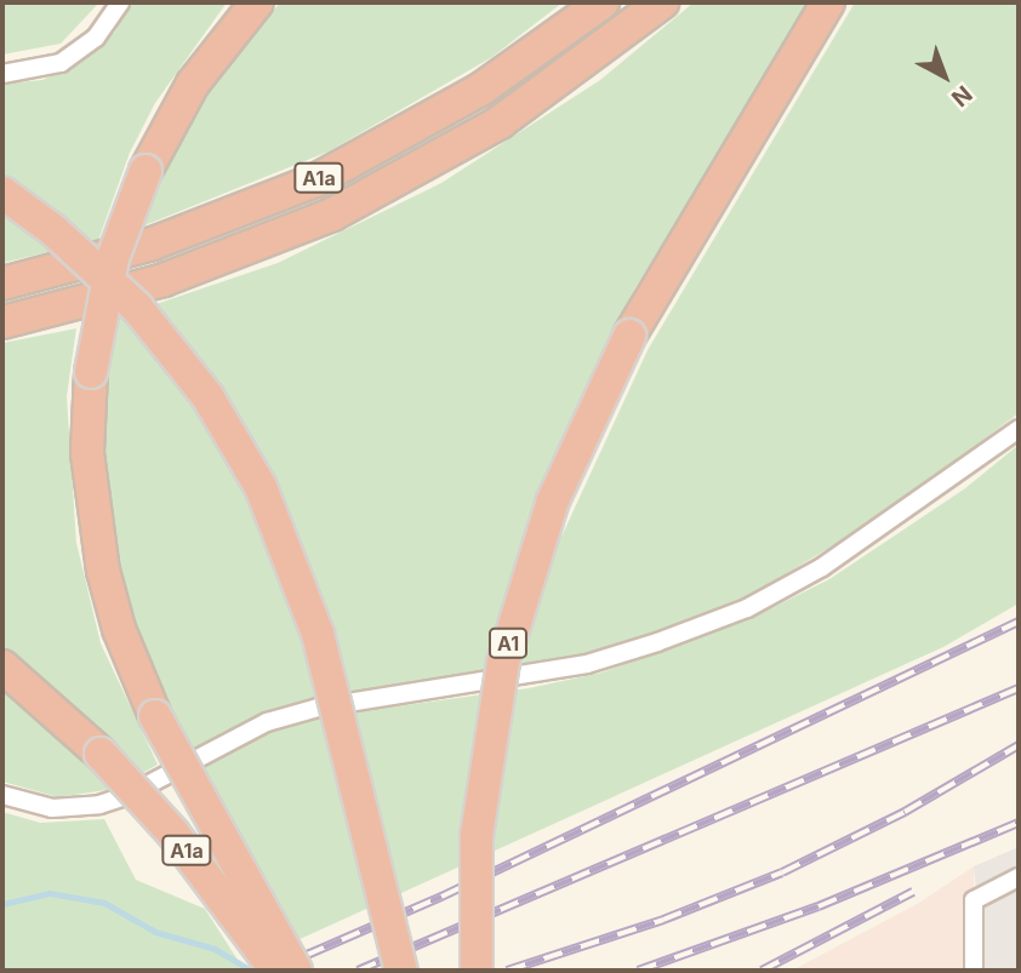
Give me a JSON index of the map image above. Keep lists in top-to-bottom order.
{
  "streets": {
    "highway": ["A1a", "A1"]
  },
  "north": "bottom right"
}
